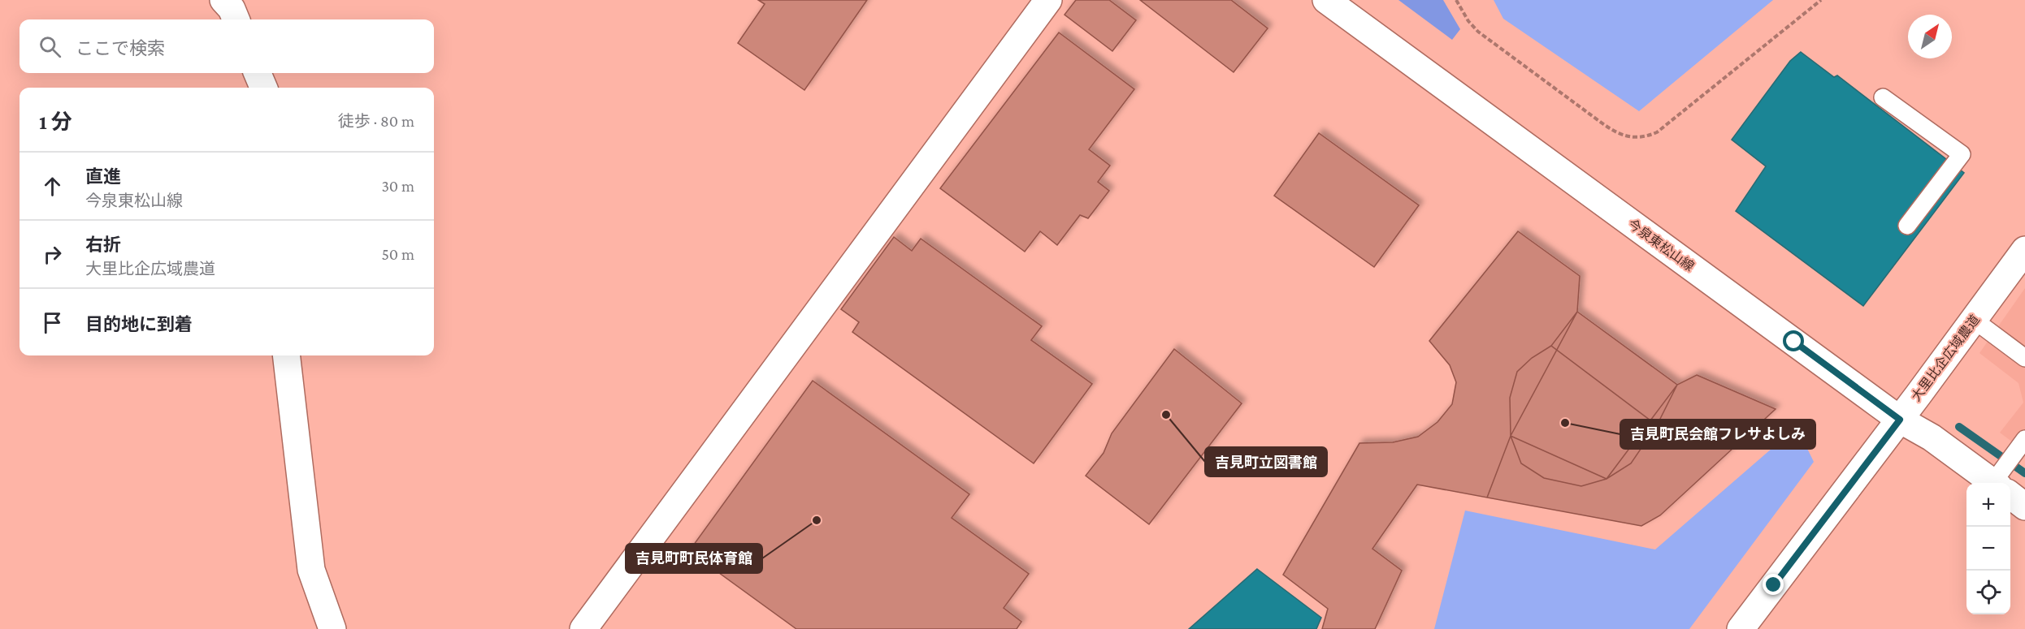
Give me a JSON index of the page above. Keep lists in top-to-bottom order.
{
  "streets": {
    "street": ["今泉東松山線", "大里比企広域農道"]
  },
  "crossings": [
    ["今泉東松山線", "大里比企広域農道"]
  ],
  "places": ["吉見町立図書館", "吉見町民会館フレサよしみ", "吉見町町民体育館"],
  "north": "top right",
  "page": {
    "search": "ここで検索",
    "heading": ["1 分", "徒歩 · 80 m"],
    "list": [
      ["直進", "今泉東松山線", "30 m"],
      ["右折", "大里比企広域農道", "50 m"],
      "目的地に到着"
    ],
    "map_buttons": ["+", "−"]
  }
}
